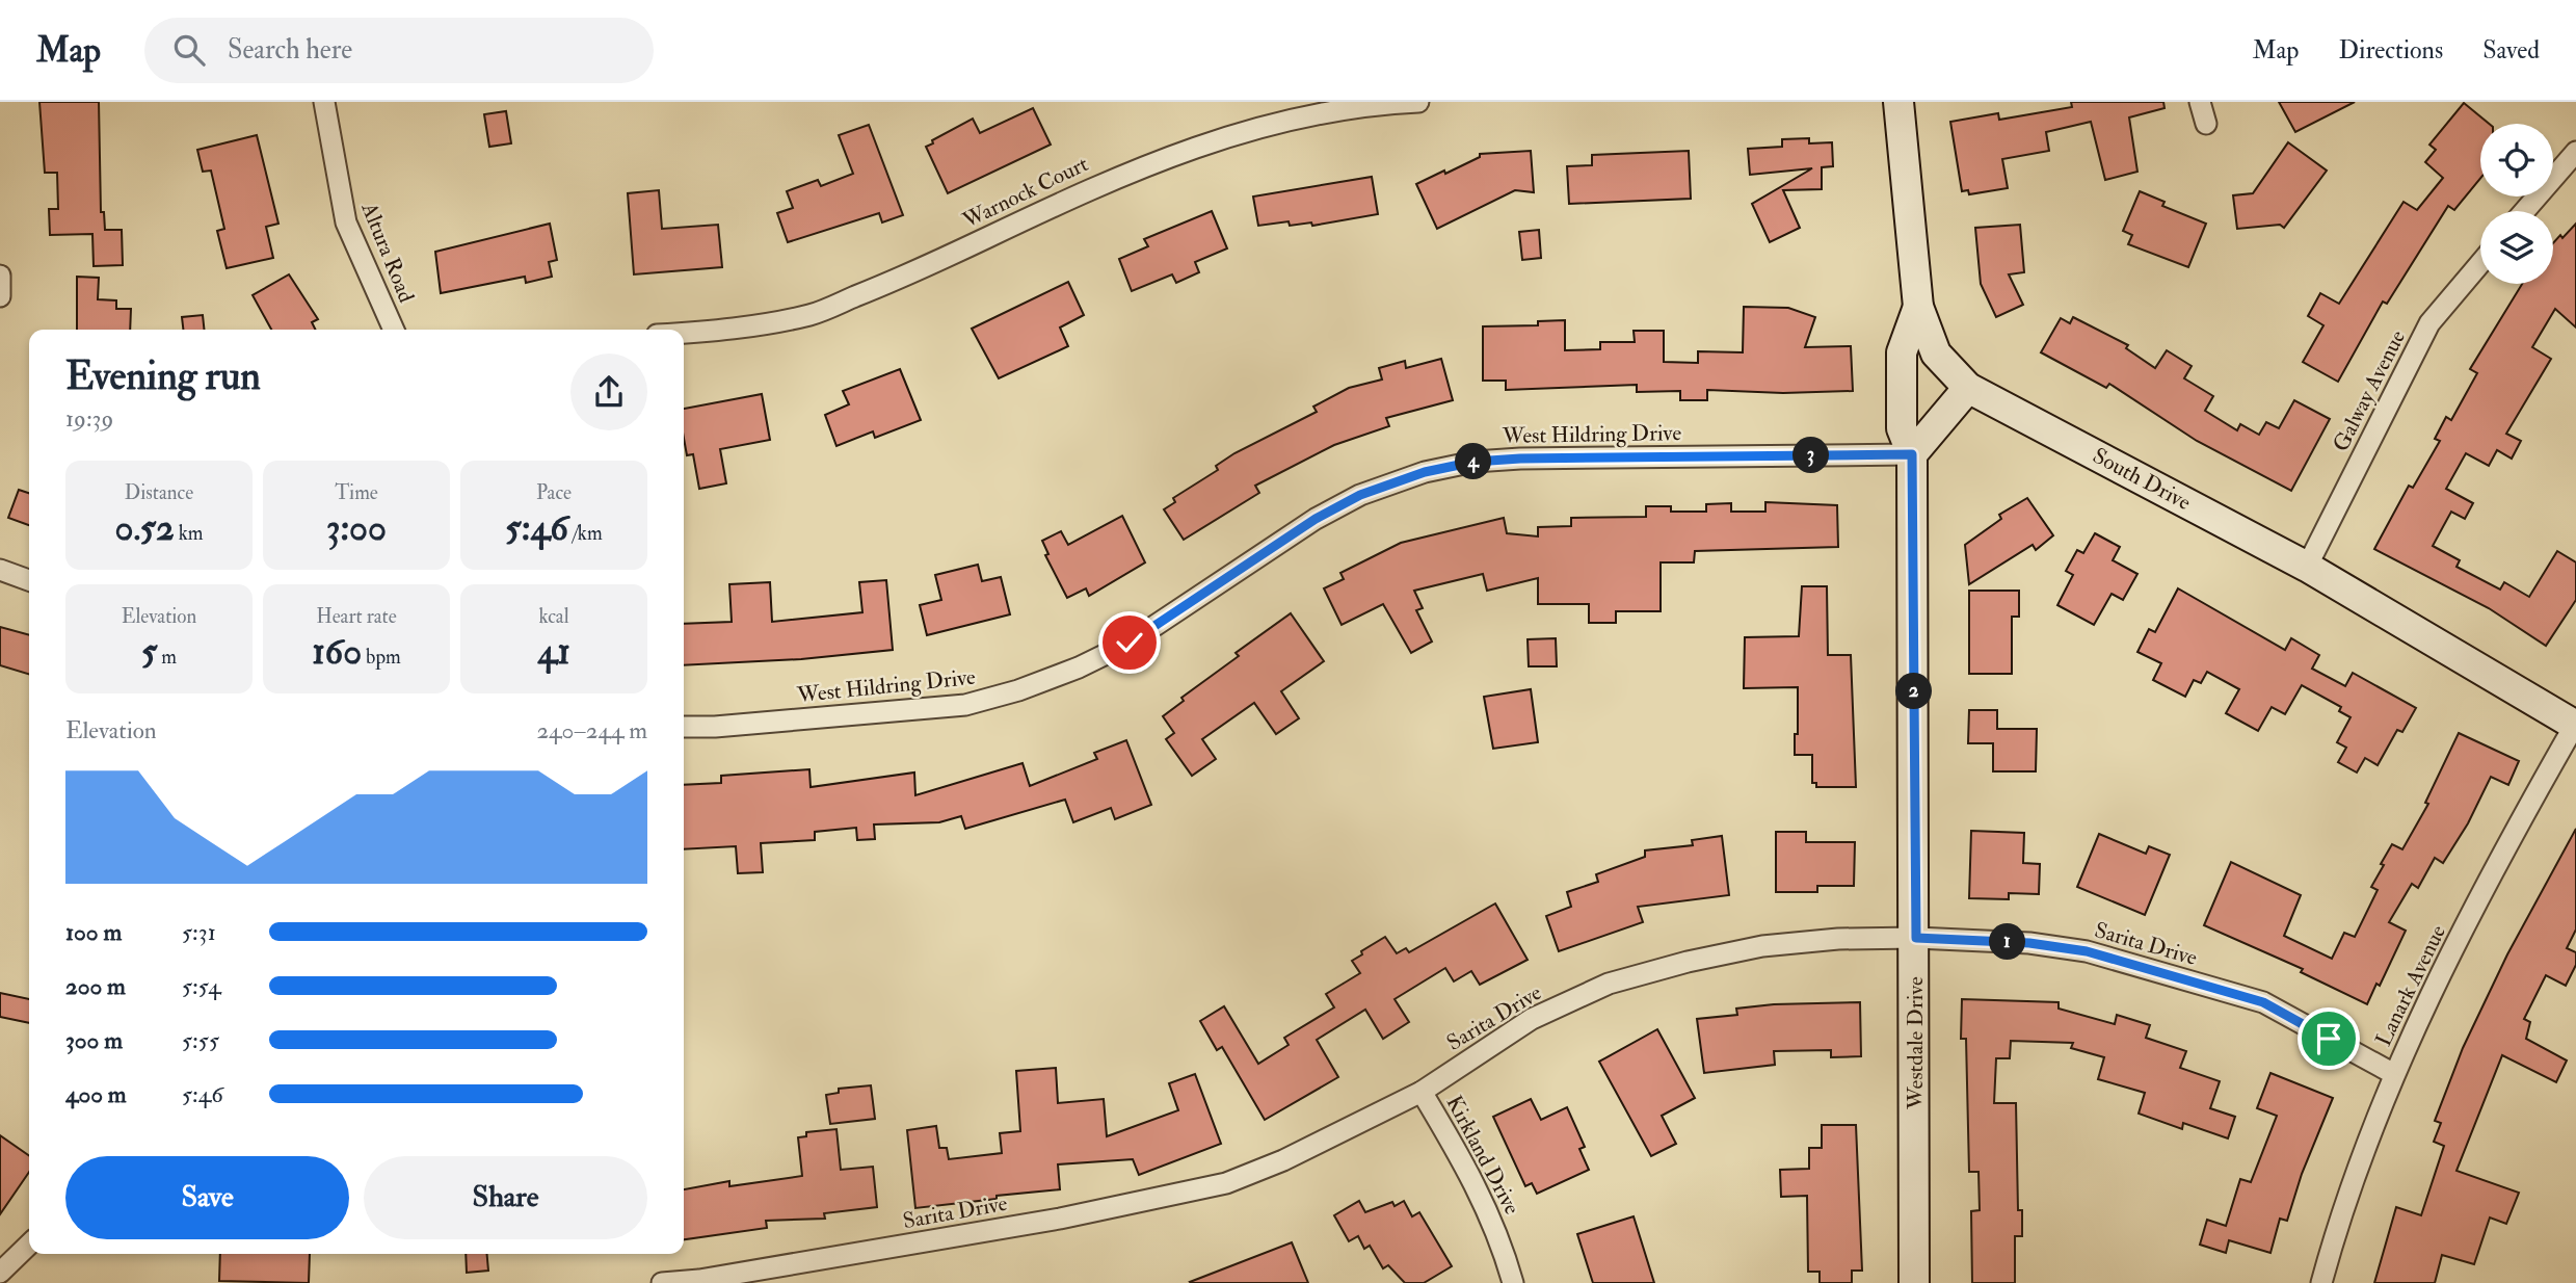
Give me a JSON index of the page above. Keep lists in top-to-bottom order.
{
  "streets": {
    "street": [
      "Warnock Court",
      "Altura Road",
      "Galway Avenue",
      "West Hildring Drive",
      "South Drive",
      "Sarita Drive",
      "Lanark Avenue",
      "Westdale Drive",
      "Kirkland Drive"
    ]
  },
  "crossings": [
    ["Galway Avenue", "South Drive"],
    ["West Hildring Drive", "Westdale Drive"],
    ["South Drive", "Lanark Avenue"],
    ["South Drive", "Westdale Drive"],
    ["Sarita Drive", "Lanark Avenue"],
    ["Sarita Drive", "Westdale Drive"],
    ["Sarita Drive", "Kirkland Drive"]
  ],
  "page": {
    "header": "Map",
    "search": "Search here",
    "nav": ["Map", "Directions", "Saved"],
    "heading": ["Evening run", "19:39"],
    "pins": [
      "3",
      "4",
      "2",
      "1"
    ],
    "stats": [
      ["Distance", "0.52 km"],
      ["Time", "3:00"],
      ["Pace", "5:46 /km"],
      ["Elevation", "5 m"],
      ["Heart rate", "160 bpm"],
      ["kcal", "41"]
    ],
    "chart": ["Elevation", "240–244 m"],
    "list": [
      {
        "name": "100 m",
        "note": "5:31"
      },
      {
        "name": "200 m",
        "note": "5:54"
      },
      {
        "name": "300 m",
        "note": "5:55"
      },
      {
        "name": "400 m",
        "note": "5:46"
      }
    ],
    "buttons": ["Save", "Share"]
  }
}
